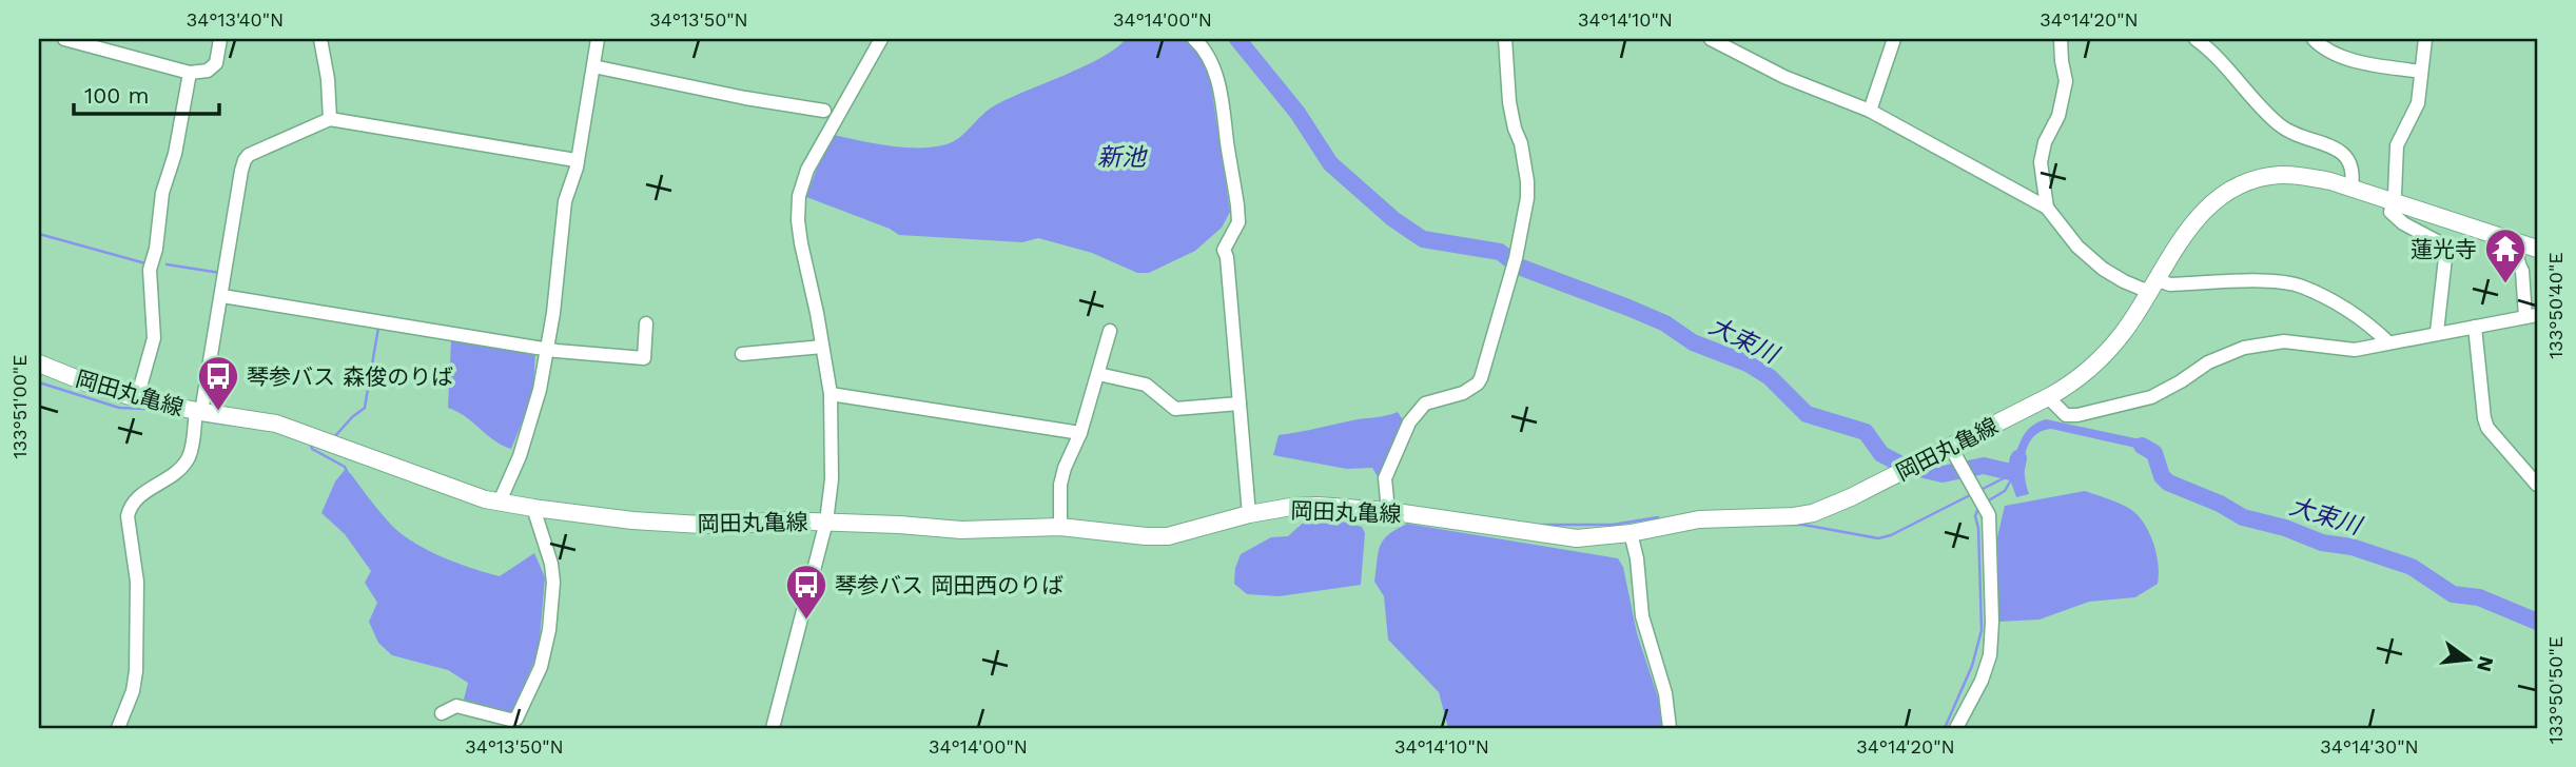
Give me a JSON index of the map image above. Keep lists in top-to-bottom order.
{
  "streets": {
    "main road": ["岡田丸亀線"]
  },
  "water": ["新池", "大束川"],
  "places": {
    "temple": ["蓮光寺"],
    "bus stop": ["琴参バス 森俊のりば", "琴参バス 岡田西のりば"]
  },
  "scale_bar": "100 m",
  "north": "right",
  "coordinates": [
    "34°13'40\"N",
    "34°13'50\"N",
    "34°14'00\"N",
    "34°14'10\"N",
    "34°14'20\"N",
    "133°50'40\"E",
    "133°51'00\"E",
    "133°50'50\"E",
    "34°14'30\"N"
  ]
}
